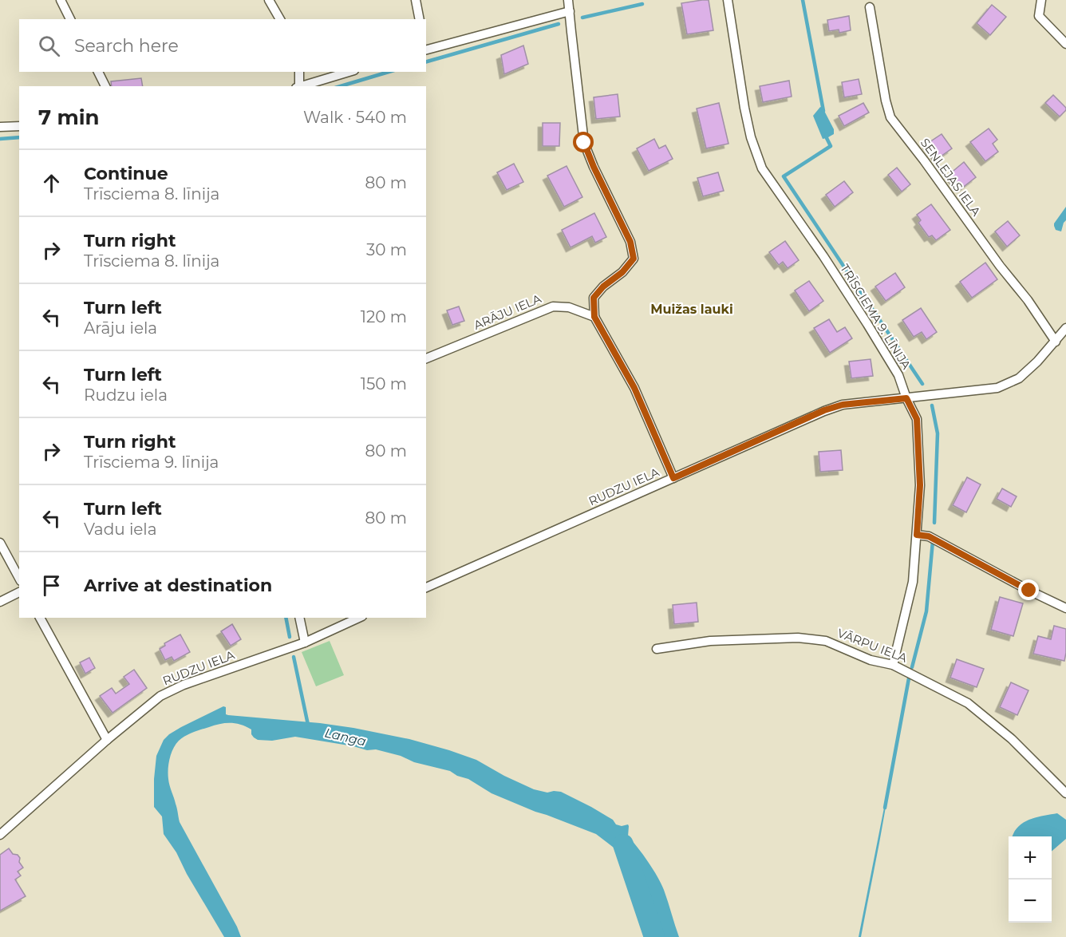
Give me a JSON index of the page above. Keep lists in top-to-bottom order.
{
  "streets": {
    "street": [
      "SENLEJAS IELA",
      "ARĀJU IELA",
      "TRĪSCIEMA 9. LĪNIJA",
      "RUDZU IELA",
      "VĀRPU IELA"
    ]
  },
  "crossings": [
    ["SENLEJAS IELA", "RUDZU IELA"],
    ["TRĪSCIEMA 9. LĪNIJA", "RUDZU IELA"],
    ["TRĪSCIEMA 9. LĪNIJA", "VĀRPU IELA"]
  ],
  "districts": ["Muižas lauki"],
  "water": ["Langa"],
  "page": {
    "search": "Search here",
    "heading": ["7 min", "Walk · 540 m"],
    "list": [
      ["Continue", "Trīsciema 8. līnija", "80 m"],
      ["Turn right", "Trīsciema 8. līnija", "30 m"],
      ["Turn left", "Arāju iela", "120 m"],
      ["Turn left", "Rudzu iela", "150 m"],
      ["Turn right", "Trīsciema 9. līnija", "80 m"],
      ["Turn left", "Vadu iela", "80 m"],
      "Arrive at destination"
    ],
    "map_buttons": ["+", "−"]
  }
}
